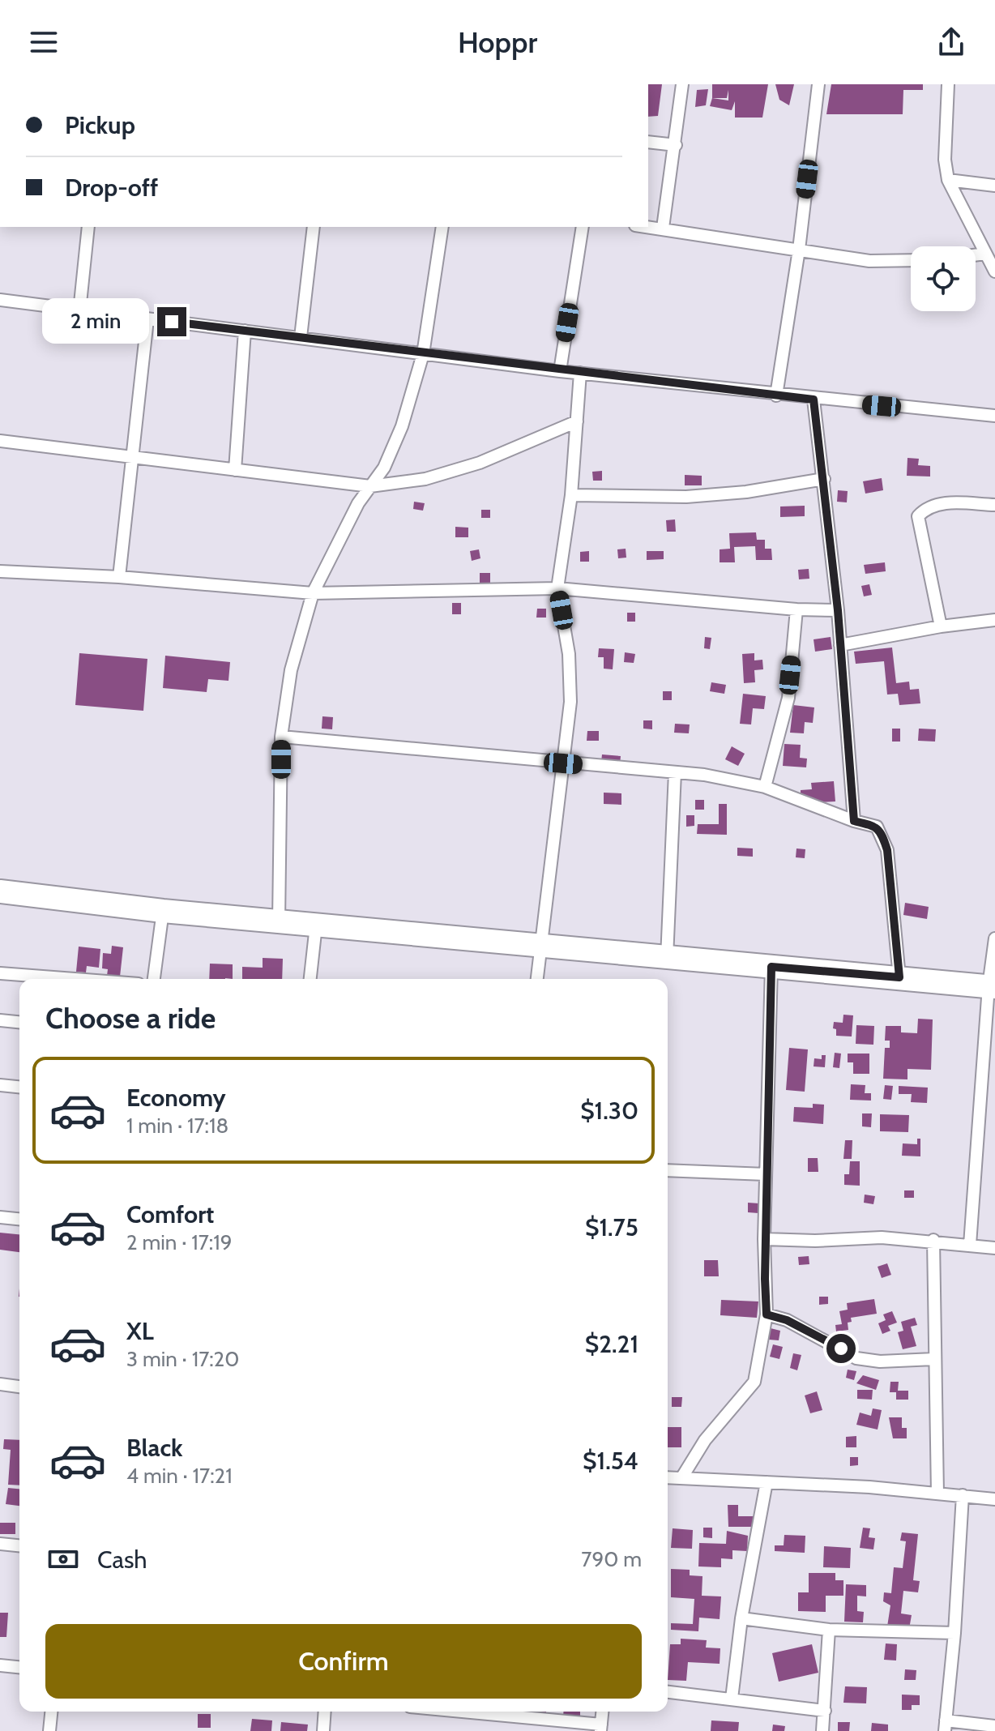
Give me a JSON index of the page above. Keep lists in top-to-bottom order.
{
  "page": {
    "header": "Hoppr",
    "banner": ["Pickup", "Drop-off"],
    "bubble": "2 min",
    "heading": "Choose a ride",
    "list": [
      {
        "name": "Economy",
        "note": "1 min · 17:18",
        "value": "$1.30"
      },
      {
        "name": "Comfort",
        "note": "2 min · 17:19",
        "value": "$1.75"
      },
      {
        "name": "XL",
        "note": "3 min · 17:20",
        "value": "$2.21"
      },
      {
        "name": "Black",
        "note": "4 min · 17:21",
        "value": "$1.54"
      }
    ],
    "pay": ["Cash", "790 m"],
    "buttons": "Confirm"
  }
}
